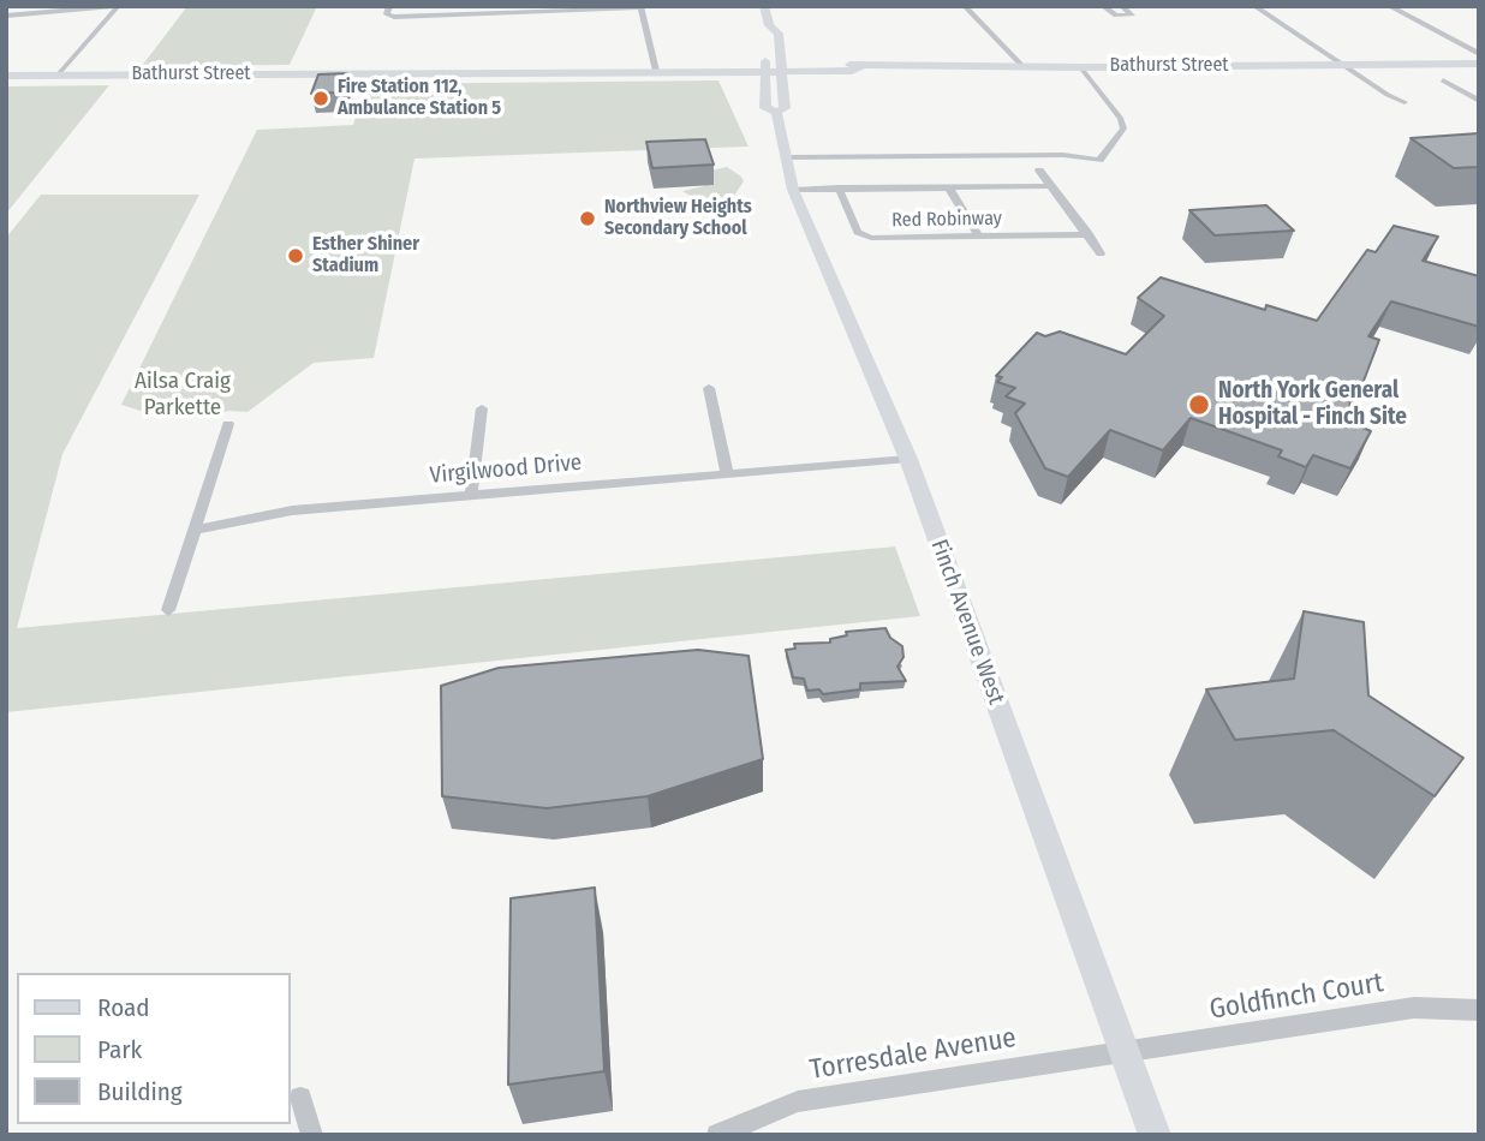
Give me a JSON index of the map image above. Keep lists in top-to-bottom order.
{
  "streets": {
    "main road": ["Bathurst Street", "Finch Avenue West"],
    "street": [
      "Red Robinway",
      "Virgilwood Drive",
      "Goldfinch Court",
      "Torresdale Avenue"
    ]
  },
  "crossings": [
    ["Bathurst Street", "Finch Avenue West"],
    ["Red Robinway", "Finch Avenue West"],
    ["Virgilwood Drive", "Finch Avenue West"],
    ["Finch Avenue West", "Goldfinch Court"],
    ["Finch Avenue West", "Torresdale Avenue"],
    ["Goldfinch Court", "Torresdale Avenue"]
  ],
  "parks": ["Ailsa Craig Parkette"],
  "places": [
    "Fire Station 112, Ambulance Station 5",
    "Northview Heights Secondary School",
    "Esther Shiner Stadium",
    "North York General Hospital - Finch Site"
  ],
  "legend": ["Road", "Park", "Building"]
}
